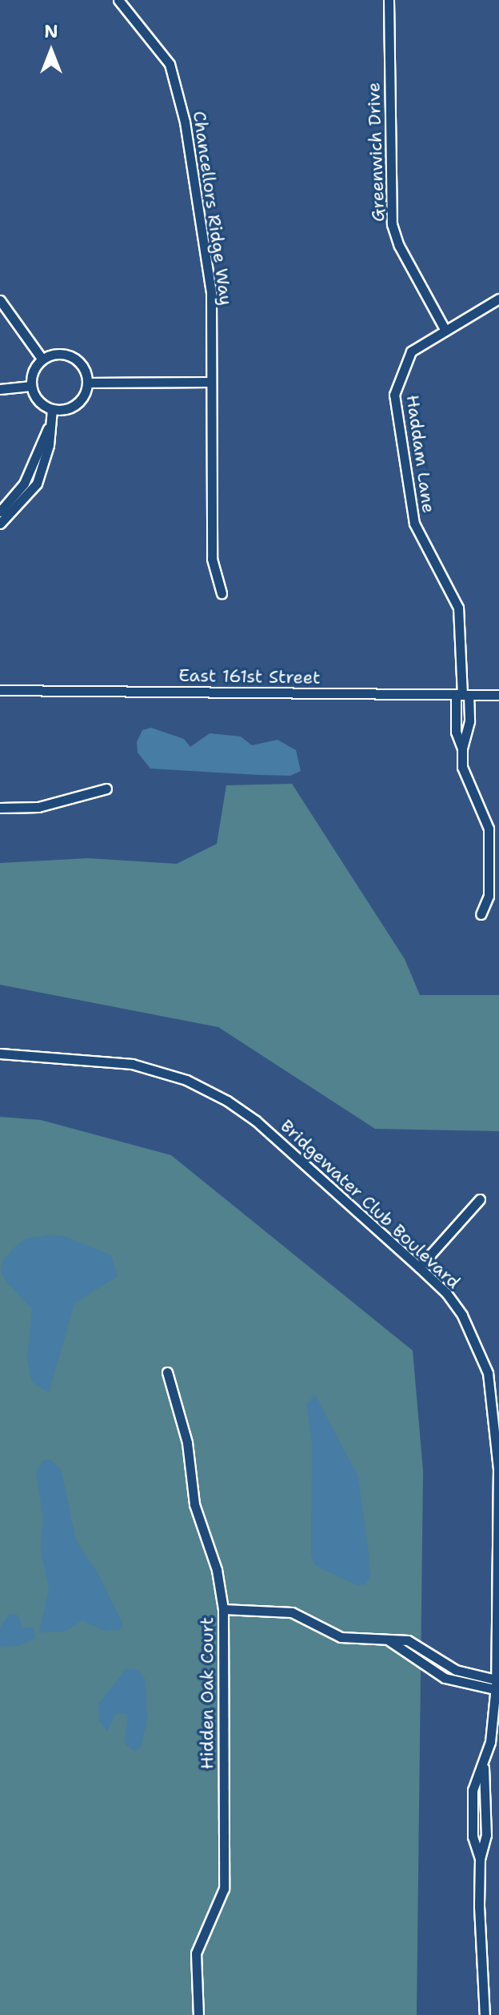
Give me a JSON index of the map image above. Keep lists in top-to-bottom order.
{
  "streets": {
    "street": [
      "Greenwich Drive",
      "Chancellors Ridge Way",
      "Haddam Lane",
      "East 161st Street",
      "Bridgewater Club Boulevard",
      "Hidden Oak Court"
    ]
  },
  "crossings": [
    ["Greenwich Drive", "Haddam Lane"],
    ["Haddam Lane", "East 161st Street"]
  ],
  "north": "top"
}
